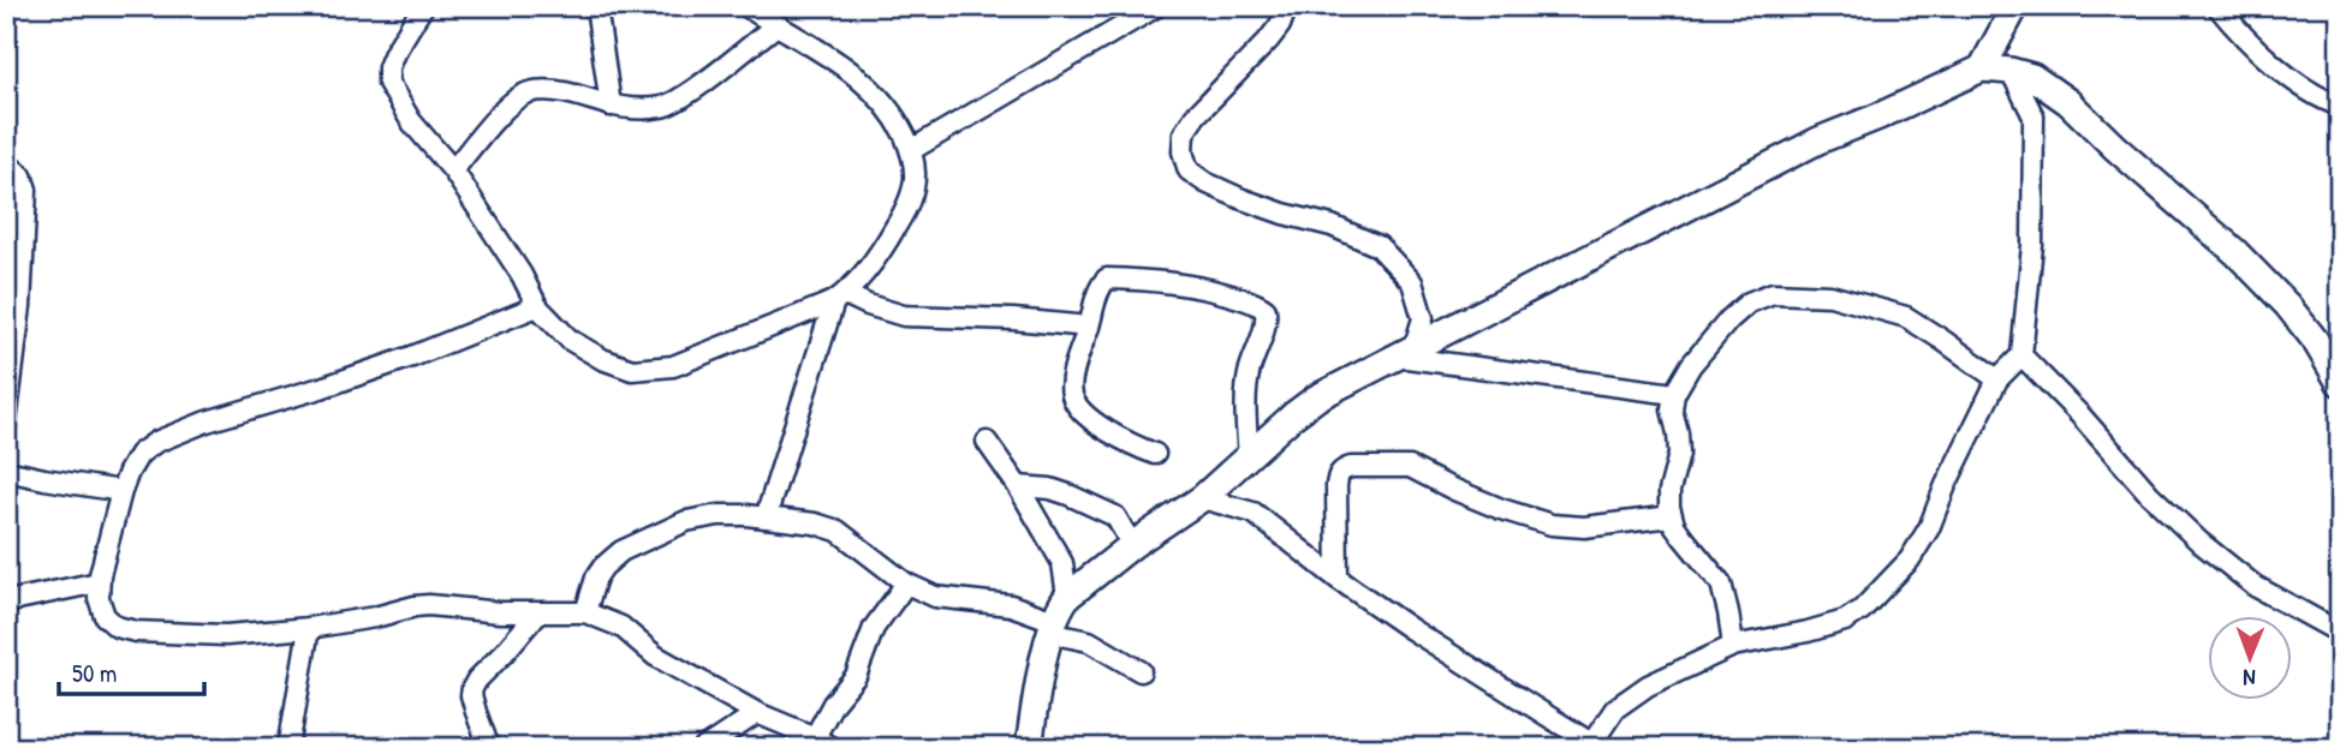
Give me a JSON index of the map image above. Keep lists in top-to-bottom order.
{
  "scale_bar": "50 m",
  "north": "bottom"
}
